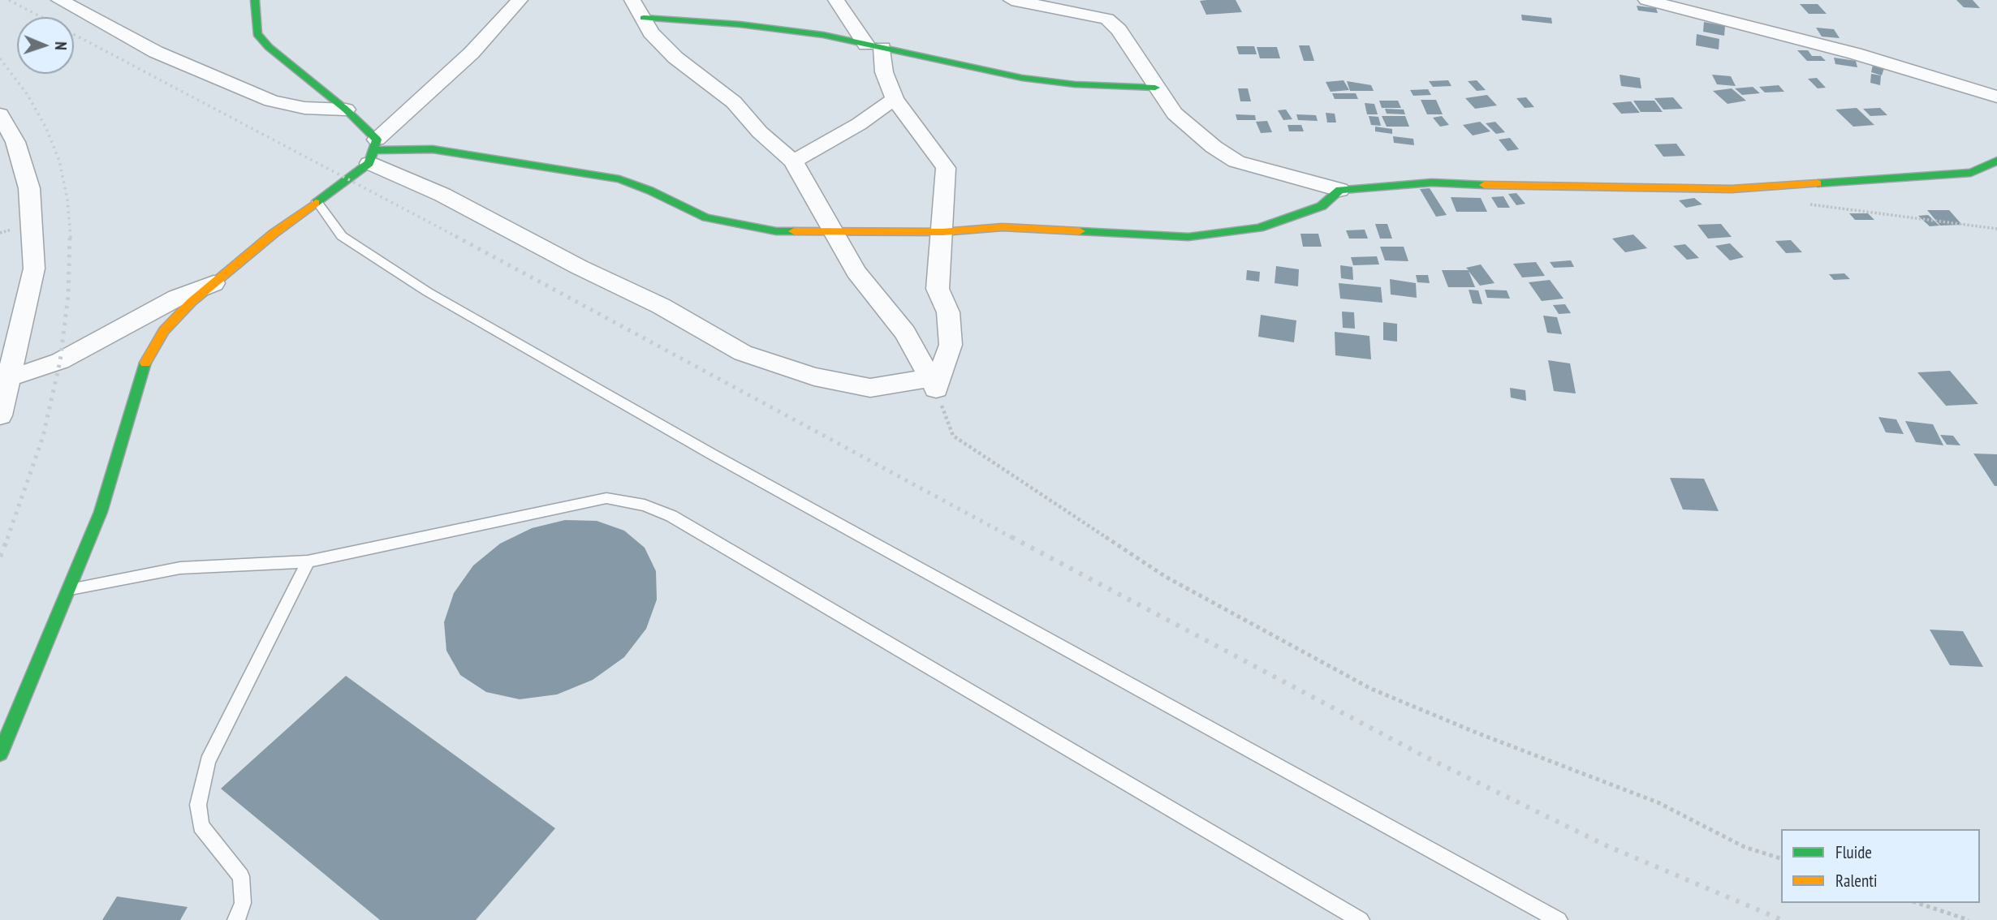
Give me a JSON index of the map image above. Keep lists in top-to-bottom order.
{
  "legend": ["Fluide", "Ralenti"],
  "north": "right"
}
